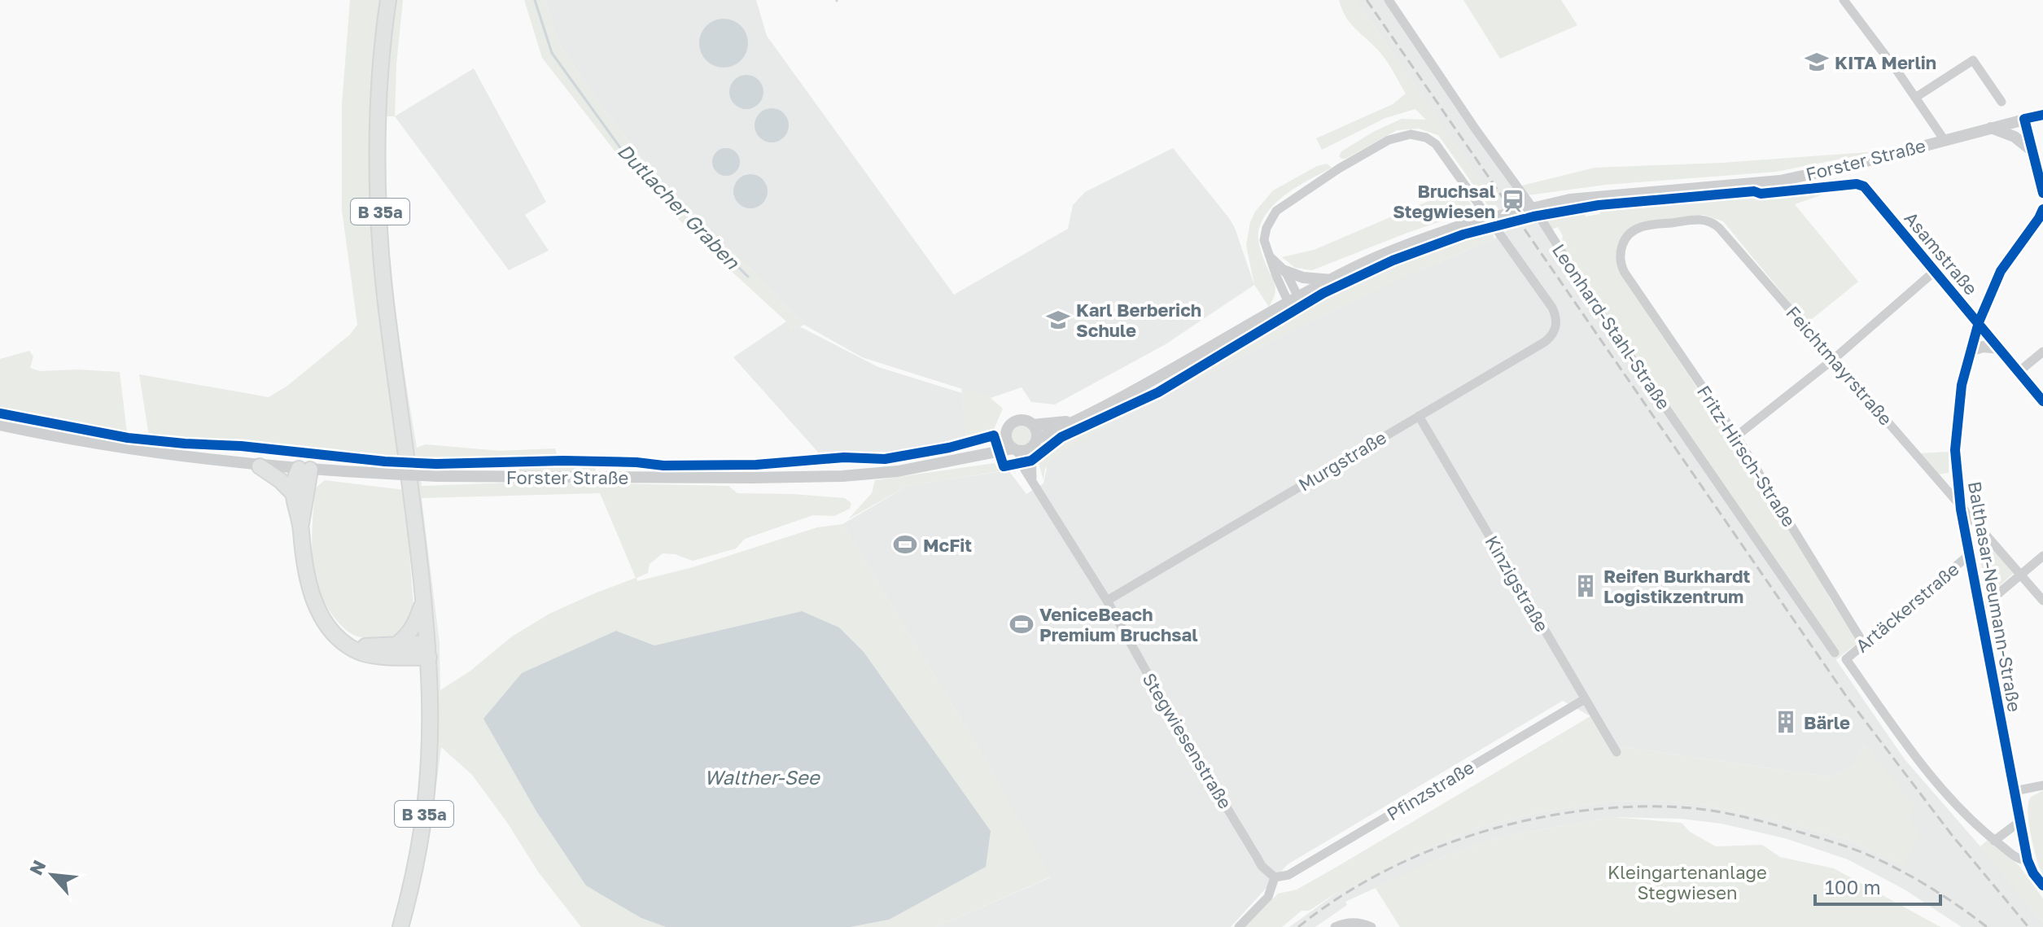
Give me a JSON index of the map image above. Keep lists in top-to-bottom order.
{
  "streets": {
    "main road": ["B 35a"],
    "street": [
      "Forster Straße",
      "Asamstraße",
      "Leonhard-Stahl-Straße",
      "Feichtmayrstraße",
      "Fritz-Hirsch-Straße",
      "Murgstraße",
      "Kinzigstraße",
      "Balthasar-Neumann-Straße",
      "Artäckerstraße",
      "Stegwiesenstraße",
      "Pfinzstraße"
    ]
  },
  "crossings": [
    ["Forster Straße", "Stegwiesenstraße"],
    ["Asamstraße", "Balthasar-Neumann-Straße"],
    ["Feichtmayrstraße", "Fritz-Hirsch-Straße"],
    ["Feichtmayrstraße", "Balthasar-Neumann-Straße"],
    ["Fritz-Hirsch-Straße", "Artäckerstraße"],
    ["Murgstraße", "Kinzigstraße"],
    ["Murgstraße", "Stegwiesenstraße"],
    ["Kinzigstraße", "Pfinzstraße"],
    ["Balthasar-Neumann-Straße", "Artäckerstraße"],
    ["Stegwiesenstraße", "Pfinzstraße"]
  ],
  "water": ["Dutlacher Graben", "Walther-See"],
  "parks": ["Kleingartenanlage Stegwiesen"],
  "places": {
    "school or university": ["KITA Merlin", "Karl Berberich Schule"],
    "station": ["Bruchsal Stegwiesen"],
    "sports": ["McFit", "VeniceBeach Premium Bruchsal"],
    "building": ["Reifen Burkhardt Logistikzentrum", "Bärle"]
  },
  "scale_bar": "100 m",
  "north": "top left"
}
